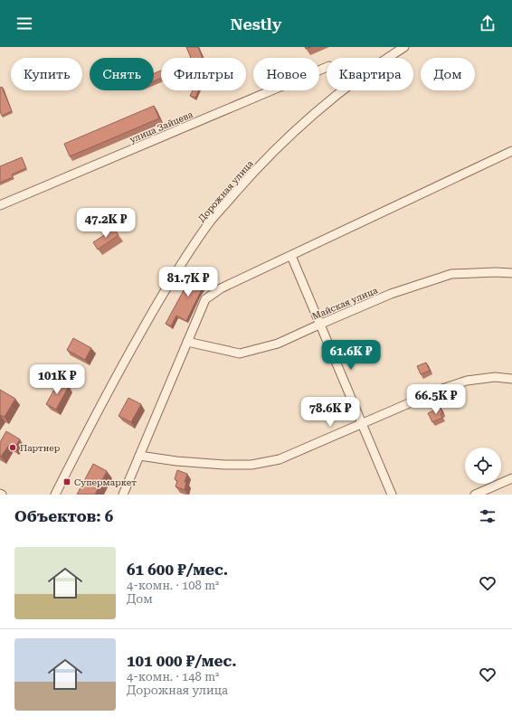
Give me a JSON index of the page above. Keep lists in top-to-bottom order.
{
  "streets": {
    "street": ["улица Зайцева", "Дорожная улица", "Майская улица"]
  },
  "places": {
    "other": ["Партнер"],
    "transit": ["Супермаркет"]
  },
  "page": {
    "header": "Nestly",
    "chip": [
      "Купить",
      "Снять",
      "Фильтры",
      "Новое",
      "Квартира",
      "Дом"
    ],
    "price": [
      "47.2K ₽",
      "81.7K ₽",
      "61.6K ₽",
      "101K ₽",
      "66.5K ₽",
      "78.6K ₽"
    ],
    "heading": "Объектов: 6",
    "list": [
      {
        "name": "61 600 ₽/мес.",
        "note": "4-комн. · 108 m² · Дом"
      },
      {
        "name": "101 000 ₽/мес.",
        "note": "4-комн. · 148 m² · Дорожная улица"
      }
    ]
  }
}
